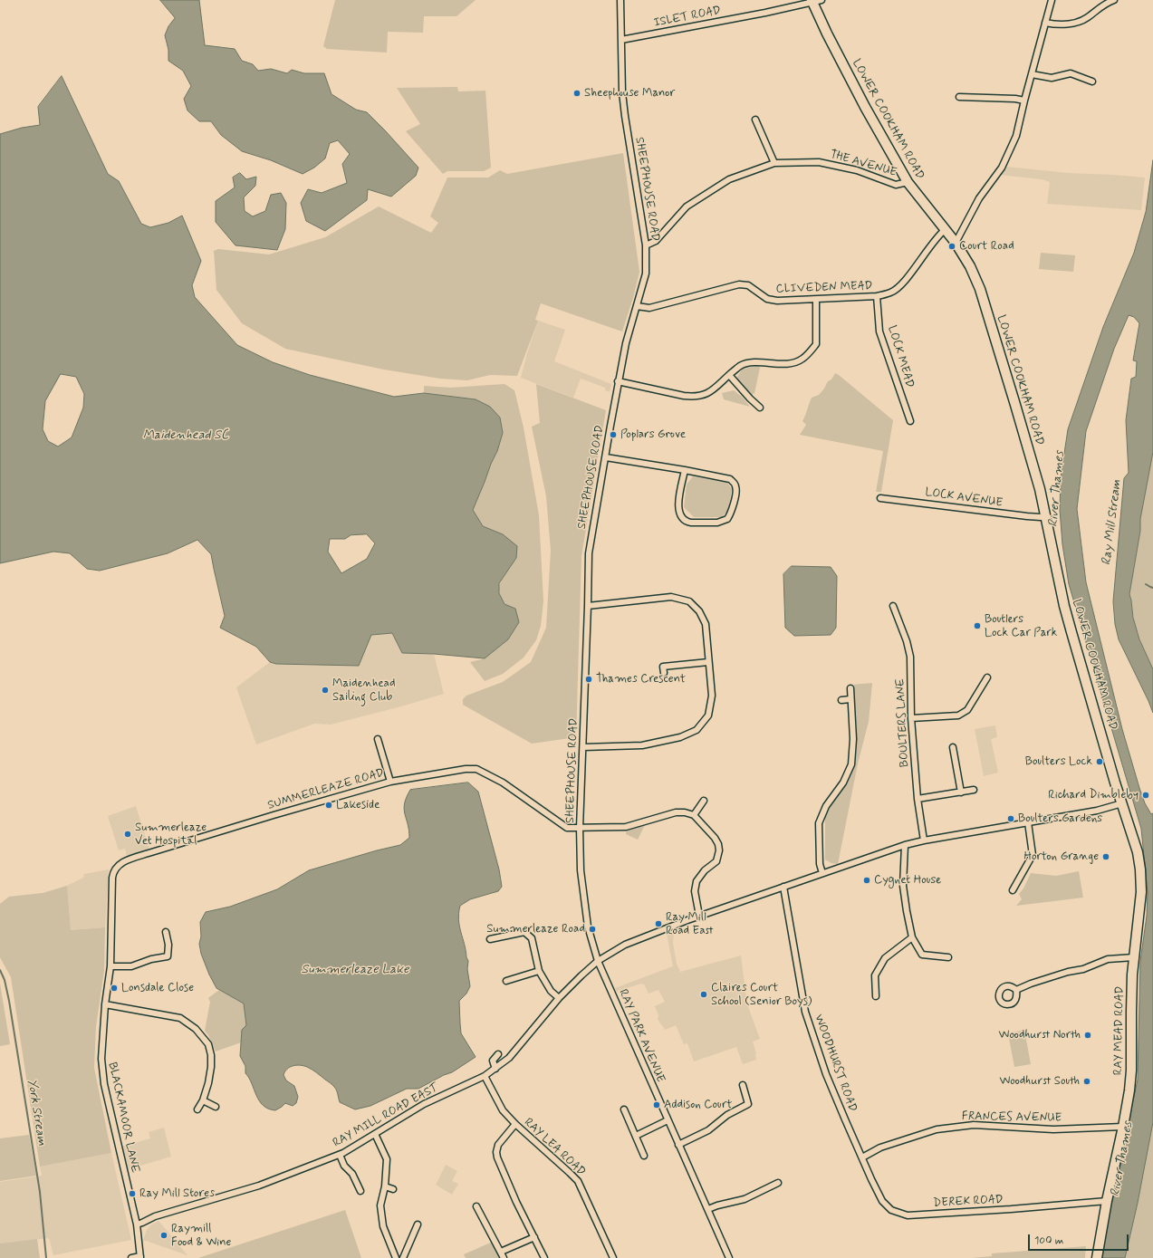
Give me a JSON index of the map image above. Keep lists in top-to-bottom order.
{
  "streets": {
    "main road": ["LOWER COOKHAM ROAD", "RAY MEAD ROAD"],
    "street": [
      "ISLET ROAD",
      "THE AVENUE",
      "SHEEPHOUSE ROAD",
      "CLIVEDEN MEAD",
      "LOCK MEAD",
      "LOCK AVENUE",
      "BOULTERS LANE",
      "SUMMERLEAZE ROAD",
      "RAY PARK AVENUE",
      "WOODHURST ROAD",
      "RAY MILL ROAD EAST",
      "BLACKAMOOR LANE",
      "FRANCES AVENUE",
      "RAY LEA ROAD",
      "DEREK ROAD"
    ]
  },
  "crossings": [
    ["ISLET ROAD", "LOWER COOKHAM ROAD"],
    ["ISLET ROAD", "SHEEPHOUSE ROAD"],
    ["LOWER COOKHAM ROAD", "THE AVENUE"],
    ["LOWER COOKHAM ROAD", "CLIVEDEN MEAD"],
    ["LOWER COOKHAM ROAD", "LOCK AVENUE"],
    ["LOWER COOKHAM ROAD", "RAY MEAD ROAD"],
    ["LOWER COOKHAM ROAD", "RAY MILL ROAD EAST"],
    ["THE AVENUE", "SHEEPHOUSE ROAD"],
    ["SHEEPHOUSE ROAD", "CLIVEDEN MEAD"],
    ["SHEEPHOUSE ROAD", "SUMMERLEAZE ROAD"],
    ["SHEEPHOUSE ROAD", "RAY PARK AVENUE"],
    ["SHEEPHOUSE ROAD", "RAY MILL ROAD EAST"],
    ["CLIVEDEN MEAD", "LOCK MEAD"],
    ["BOULTERS LANE", "RAY MILL ROAD EAST"],
    ["SUMMERLEAZE ROAD", "BLACKAMOOR LANE"],
    ["RAY MEAD ROAD", "RAY MILL ROAD EAST"],
    ["RAY MEAD ROAD", "FRANCES AVENUE"],
    ["RAY MEAD ROAD", "DEREK ROAD"],
    ["RAY PARK AVENUE", "RAY MILL ROAD EAST"],
    ["WOODHURST ROAD", "RAY MILL ROAD EAST"],
    ["WOODHURST ROAD", "FRANCES AVENUE"],
    ["WOODHURST ROAD", "DEREK ROAD"],
    ["RAY MILL ROAD EAST", "BLACKAMOOR LANE"],
    ["RAY MILL ROAD EAST", "RAY LEA ROAD"],
    ["FRANCES AVENUE", "DEREK ROAD"]
  ],
  "water": [
    "Maidenhead SC",
    "River Thames",
    "Ray Mill Stream",
    "Summerleaze Lake",
    "York Stream"
  ],
  "places": [
    "Sheephouse Manor",
    "Court Road",
    "Poplars Grove",
    "Boutlers Lock Car Park",
    "Thames Crescent",
    "Maidenhead Sailing Club",
    "Boulters Lock",
    "Richard Dimbleby",
    "Lakeside",
    "Boulters Gardens",
    "Summerleaze Vet Hospital",
    "Horton Grange",
    "Cygnet House",
    "Ray Mill Road East",
    "Summerleaze Road",
    "Lonsdale Close",
    "Claires Court School (Senior Boys)",
    "Woodhurst North",
    "Woodhurst South",
    "Addison Court",
    "Ray Mill Stores",
    "Raymill Food & Wine"
  ],
  "scale_bar": "100 m"
}
